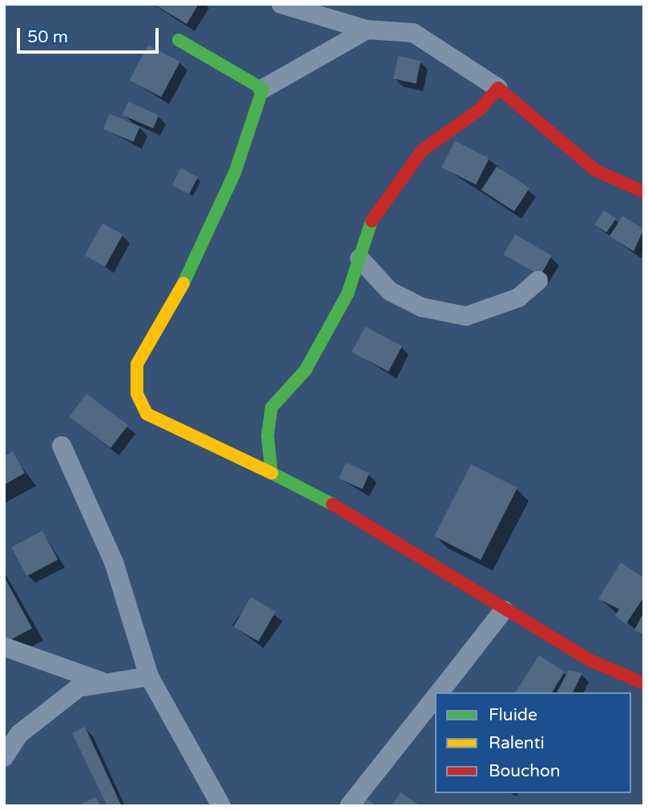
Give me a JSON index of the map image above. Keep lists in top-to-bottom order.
{
  "legend": ["Fluide", "Ralenti", "Bouchon"],
  "scale_bar": "50 m"
}
